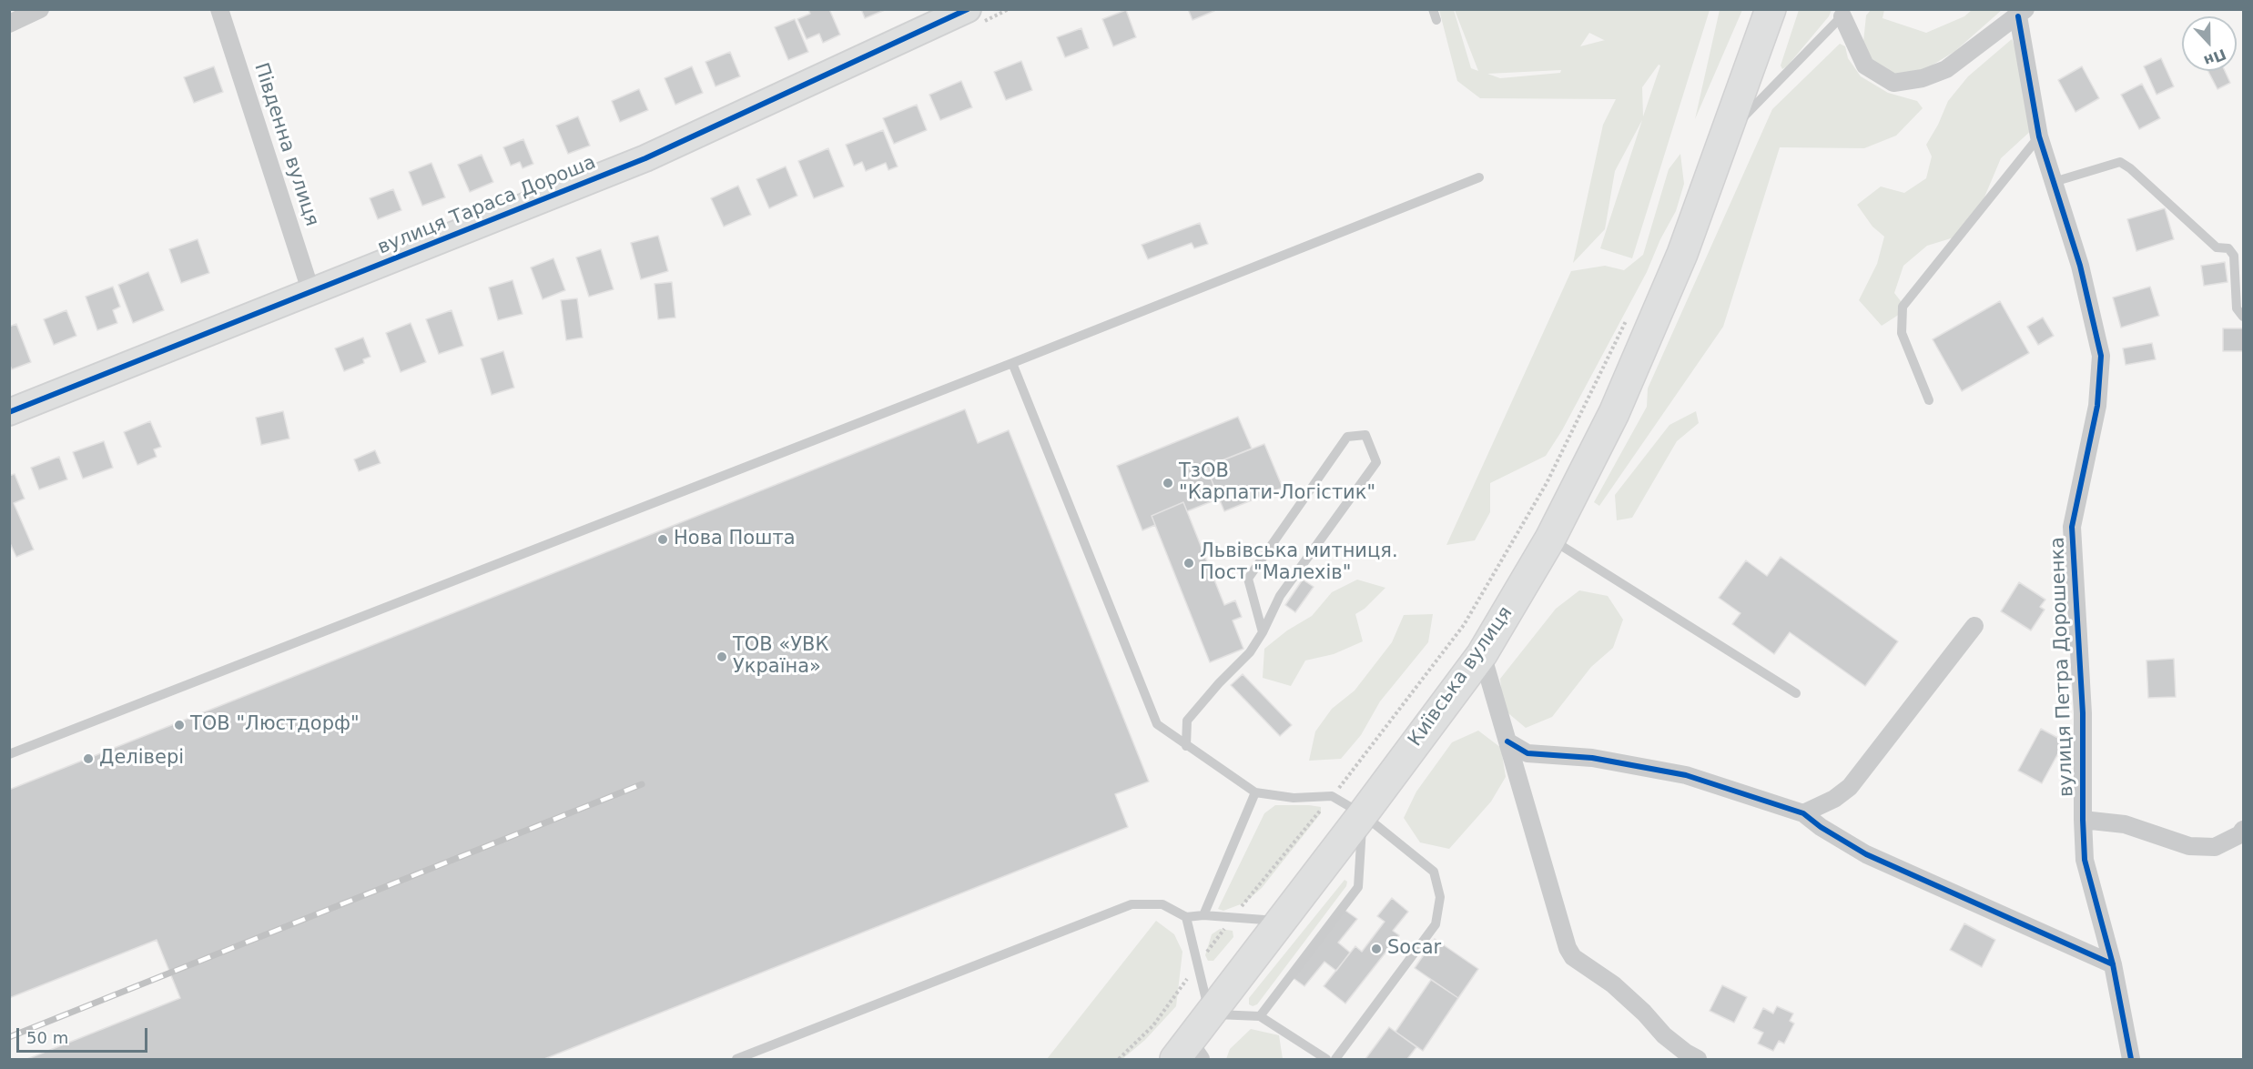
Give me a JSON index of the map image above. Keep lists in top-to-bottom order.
{
  "streets": {
    "highway": ["Київська вулиця"],
    "street": ["Південна вулиця", "вулиця Тараса Дороша", "вулиця Петра Дорошенка"]
  },
  "crossings": [
    ["Південна вулиця", "вулиця Тараса Дороша"]
  ],
  "places": [
    "ТзОВ \"Карпати-Логістик\"",
    "Нова Пошта",
    "Львівська митниця. Пост \"Малехів\"",
    "ТОВ «УВК Україна»",
    "ТОВ \"Люстдорф\"",
    "Делівері",
    "Socar"
  ],
  "scale_bar": "50 m",
  "north": "bottom"
}
